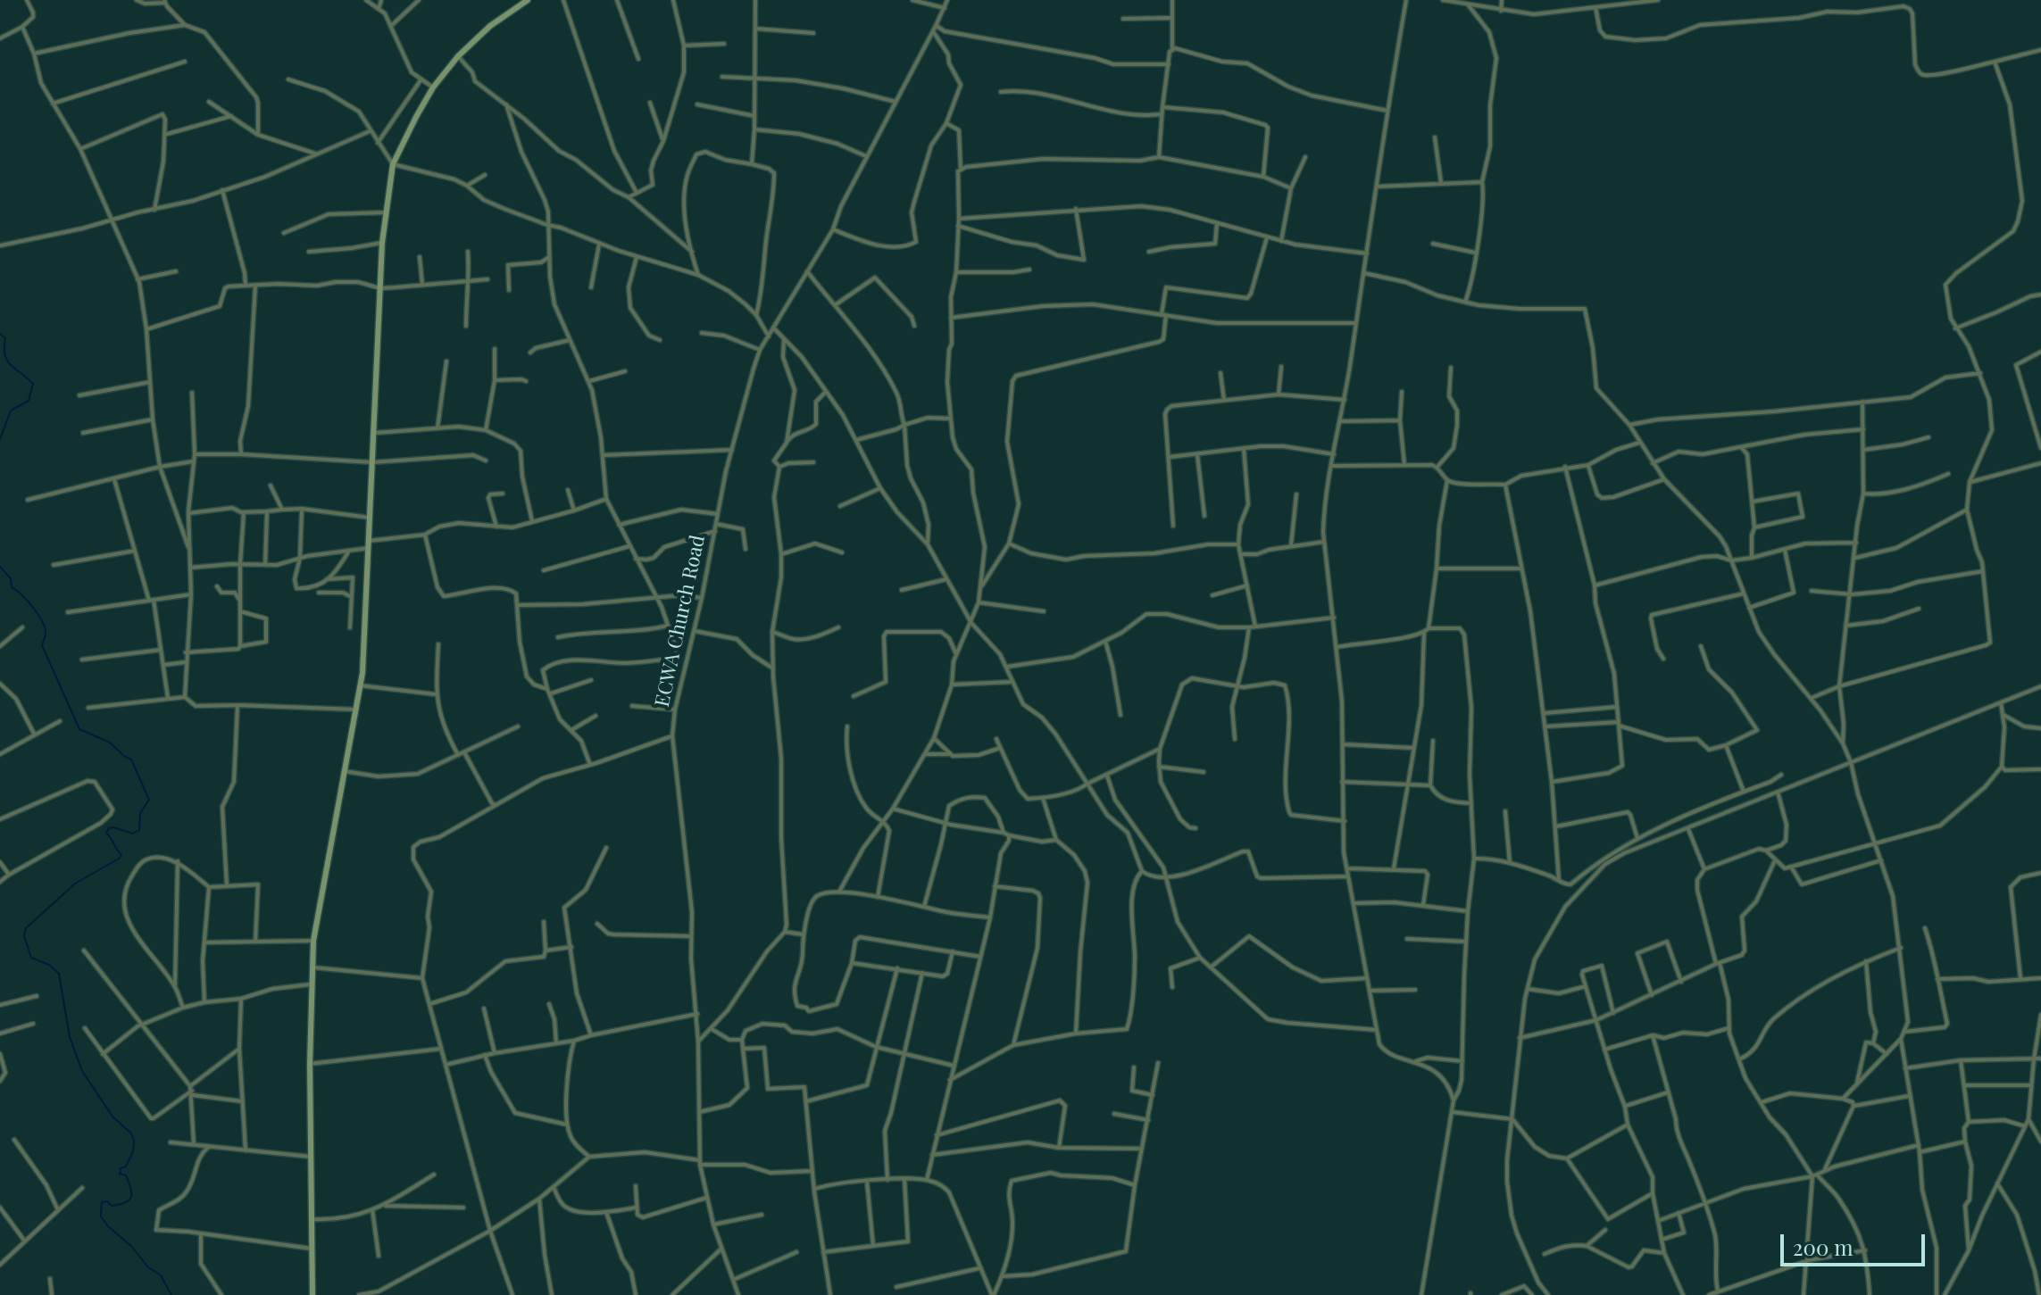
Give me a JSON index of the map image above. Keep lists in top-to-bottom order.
{
  "streets": {
    "street": ["ECWA Church Road"]
  },
  "scale_bar": "200 m"
}
